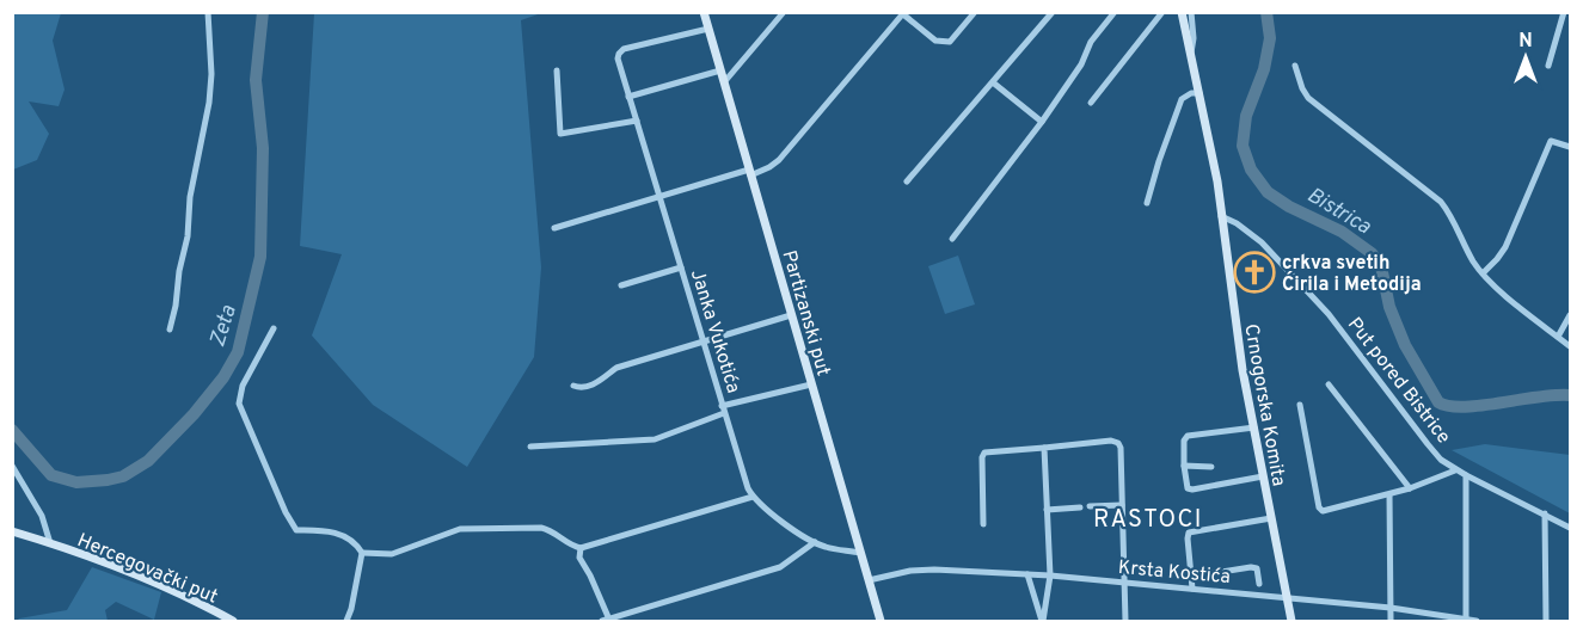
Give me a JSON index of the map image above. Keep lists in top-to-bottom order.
{
  "streets": {
    "street": [
      "Partizanski put",
      "Janka Vukotića",
      "Put pored Bistrice",
      "Crnogorska Komita",
      "Hercegovački put",
      "Krsta Kostića"
    ]
  },
  "crossings": [
    ["Partizanski put", "Janka Vukotića"],
    ["Partizanski put", "Krsta Kostića"],
    ["Put pored Bistrice", "Crnogorska Komita"],
    ["Crnogorska Komita", "Krsta Kostića"]
  ],
  "districts": ["RASTOCI"],
  "water": ["Bistrica", "Zeta"],
  "places": {
    "church": ["crkva svetih Ćirila i Metodija"]
  },
  "north": "top"
}
